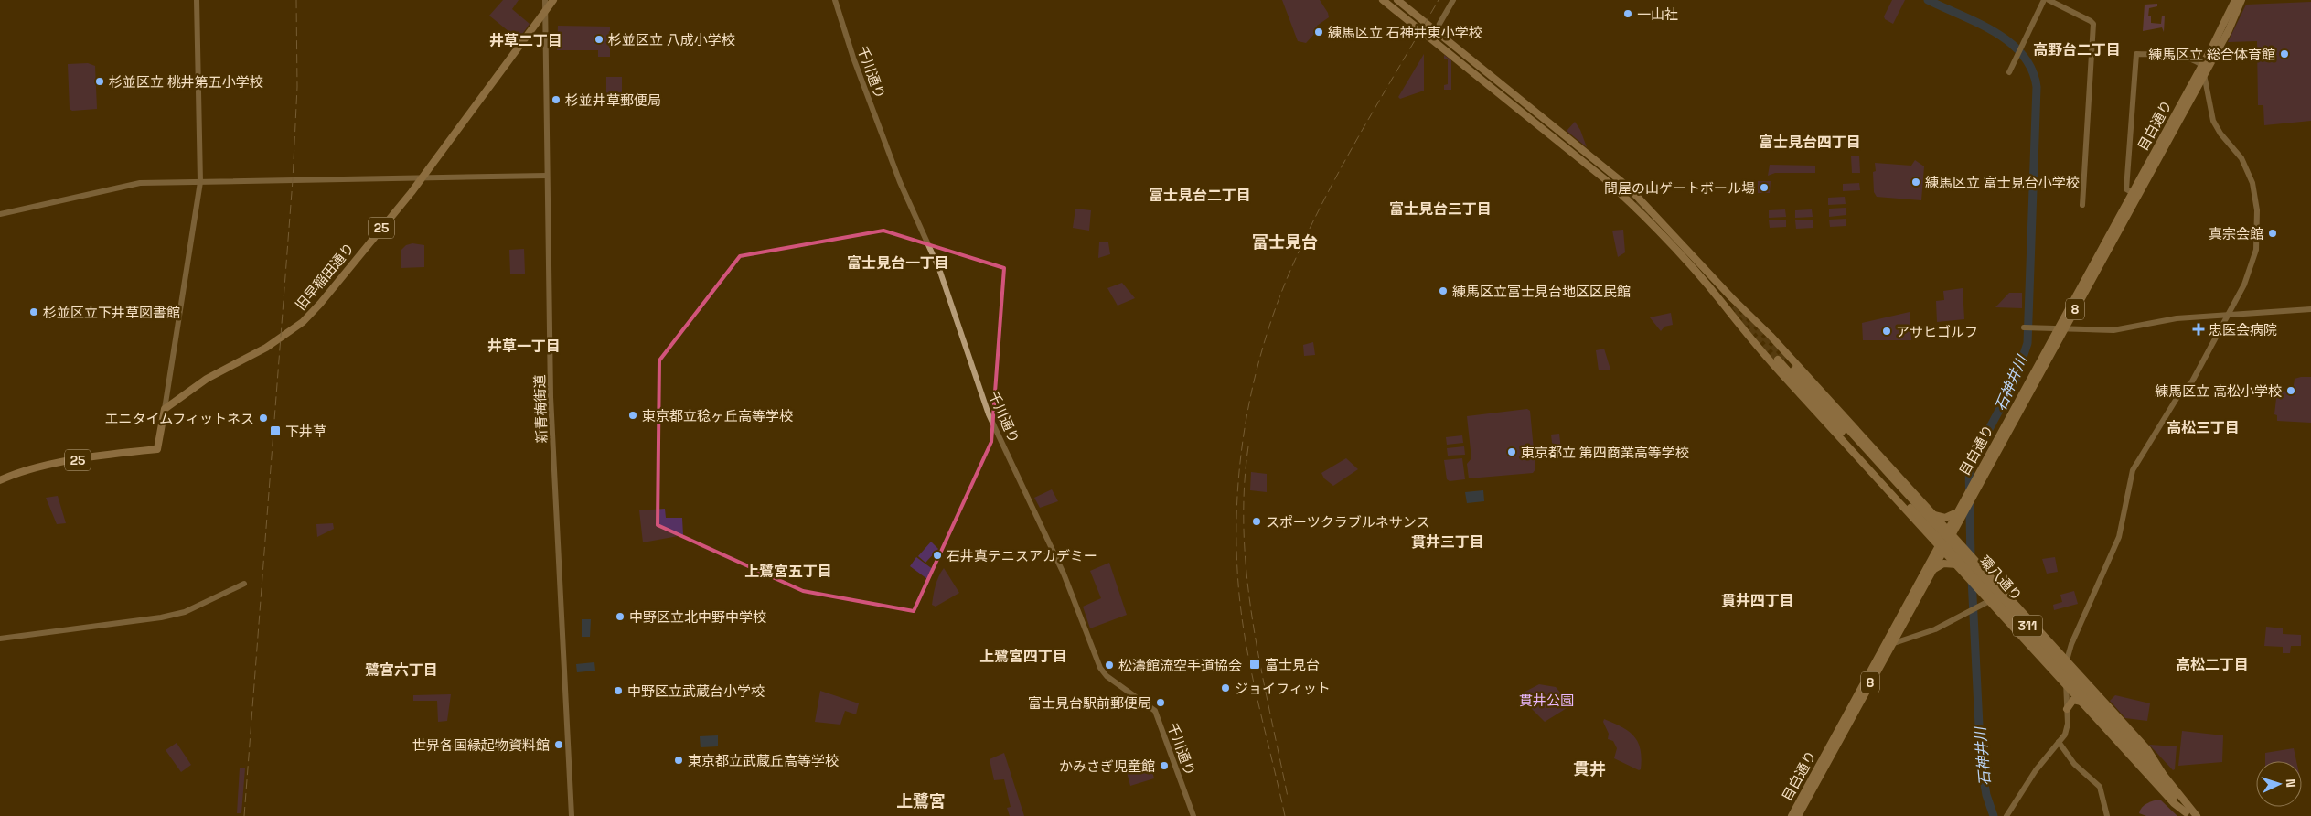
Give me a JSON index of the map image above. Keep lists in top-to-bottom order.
{
  "streets": {
    "main road": [
      "目白通り",
      "25",
      "旧早稲田通り",
      "8",
      "環八通り",
      "311"
    ],
    "street": ["千川通り", "新青梅街道"]
  },
  "crossings": [
    ["目白通り", "311"],
    ["25", "旧早稲田通り"],
    ["旧早稲田通り", "新青梅街道"],
    ["環八通り", "311"]
  ],
  "districts": [
    "井草二丁目",
    "高野台二丁目",
    "富士見台四丁目",
    "富士見台二丁目",
    "富士見台三丁目",
    "富士見台",
    "富士見台一丁目",
    "井草一丁目",
    "高松三丁目",
    "貫井三丁目",
    "上鷺宮五丁目",
    "貫井四丁目",
    "上鷺宮四丁目",
    "高松二丁目",
    "鷺宮六丁目",
    "貫井",
    "上鷺宮"
  ],
  "water": ["石神井川"],
  "parks": ["貫井公園"],
  "places": {
    "other": [
      "一山社",
      "練馬区立 石神井東小学校",
      "杉並区立 八成小学校",
      "練馬区立 総合体育館",
      "杉並区立 桃井第五小学校",
      "杉並井草郵便局",
      "練馬区立 富士見台小学校",
      "問屋の山ゲートボール場",
      "真宗会館",
      "練馬区立富士見台地区区民館",
      "杉並区立下井草図書館",
      "アサヒゴルフ",
      "練馬区立 高松小学校",
      "東京都立稔ヶ丘高等学校",
      "エニタイムフィットネス",
      "東京都立 第四商業高等学校",
      "スポーツクラブルネサンス",
      "石井真テニスアカデミー",
      "中野区立北中野中学校",
      "松濤館流空手道協会",
      "ジョイフィット",
      "中野区立武蔵台小学校",
      "富士見台駅前郵便局",
      "世界各国縁起物資料館",
      "東京都立武蔵丘高等学校",
      "かみさぎ児童館"
    ],
    "health": ["忠医会病院"],
    "transit": ["下井草", "富士見台"]
  },
  "north": "right"
}
